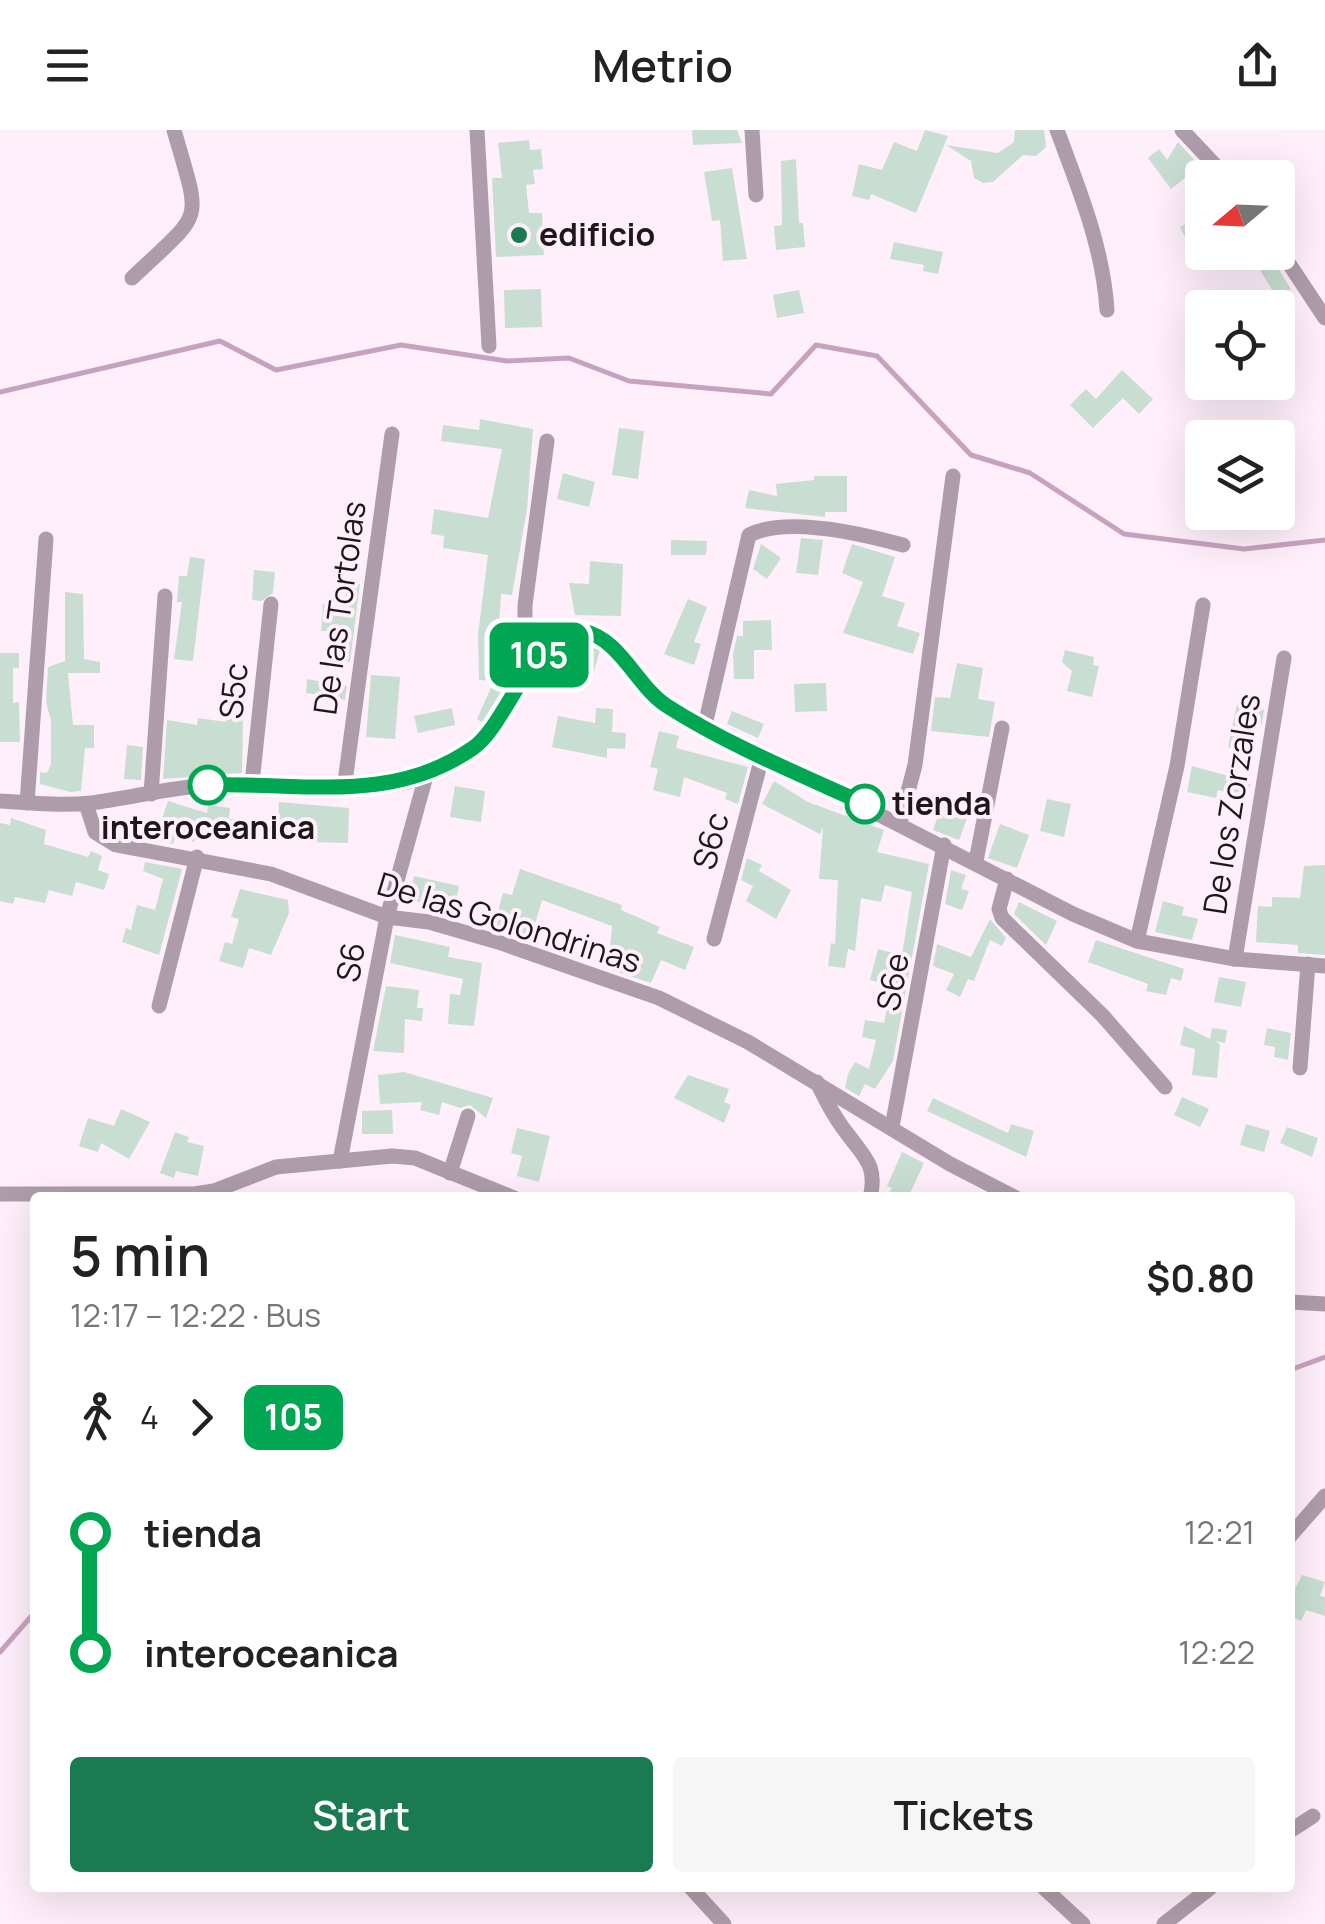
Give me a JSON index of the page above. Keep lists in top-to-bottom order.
{
  "streets": {
    "street": [
      "De las Tortolas",
      "S5c",
      "De los Zorzales",
      "S6c",
      "De las Golondrinas",
      "S6",
      "S6e"
    ]
  },
  "crossings": [
    ["De las Golondrinas", "S6"],
    ["De las Golondrinas", "S6e"]
  ],
  "places": ["edificio", "interoceanica", "tienda"],
  "lines": ["bus line 105"],
  "north": "left",
  "page": {
    "header": "Metrio",
    "on_map": "105",
    "heading": ["5 min", "12:17 – 12:22 · Bus", "$0.80"],
    "legs": ["4", "105"],
    "list": [
      {
        "name": "tienda",
        "value": "12:21"
      },
      {
        "name": "interoceanica",
        "value": "12:22"
      }
    ],
    "buttons": ["Start", "Tickets"]
  }
}
